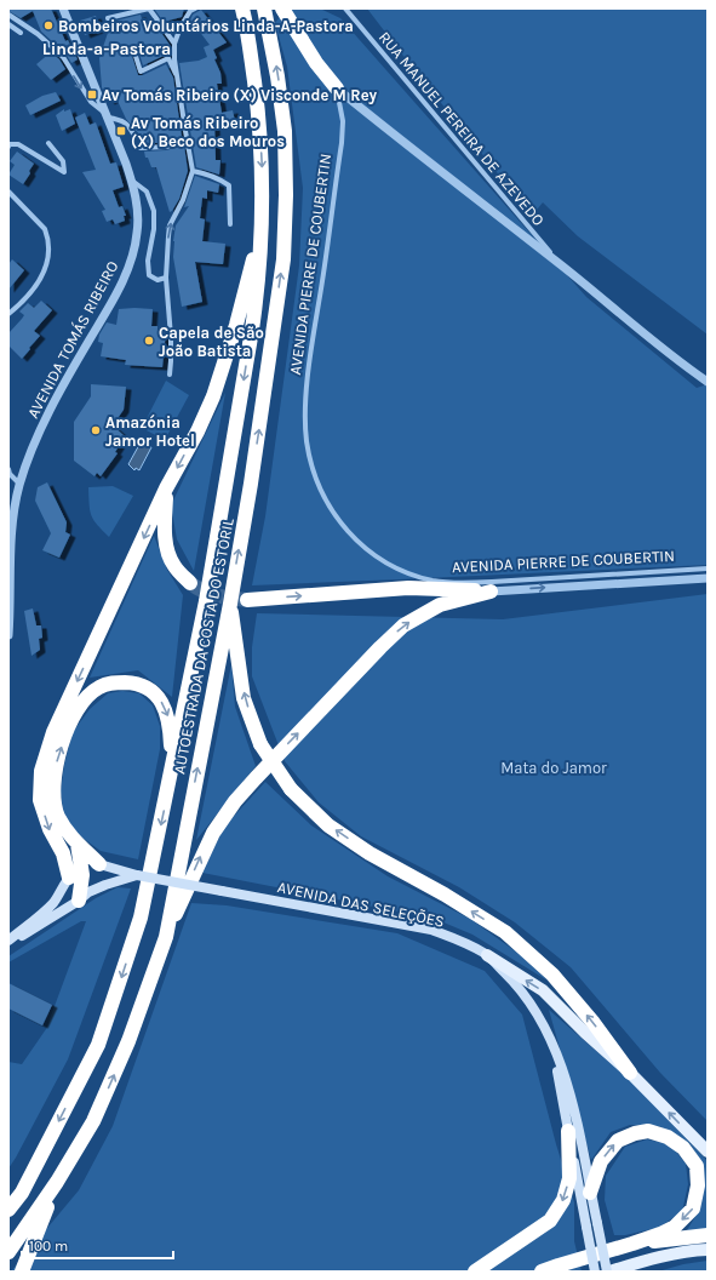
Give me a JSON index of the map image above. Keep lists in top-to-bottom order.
{
  "streets": {
    "highway": ["AUTOESTRADA DA COSTA DO ESTORIL"],
    "main road": ["AVENIDA DAS SELEÇÕES"],
    "street": ["RUA MANUEL PEREIRA DE AZEVEDO", "AVENIDA PIERRE DE COUBERTIN", "AVENIDA TOMÁS RIBEIRO"]
  },
  "districts": ["Linda-a-Pastora"],
  "parks": ["Mata do Jamor"],
  "places": {
    "other": ["Bombeiros Voluntários Linda-A-Pastora", "Capela de São João Batista", "Amazónia Jamor Hotel"],
    "transit": ["Av Tomás Ribeiro (X) Visconde M Rey", "Av Tomás Ribeiro (X) Beco dos Mouros"]
  },
  "scale_bar": "100 m"
}
